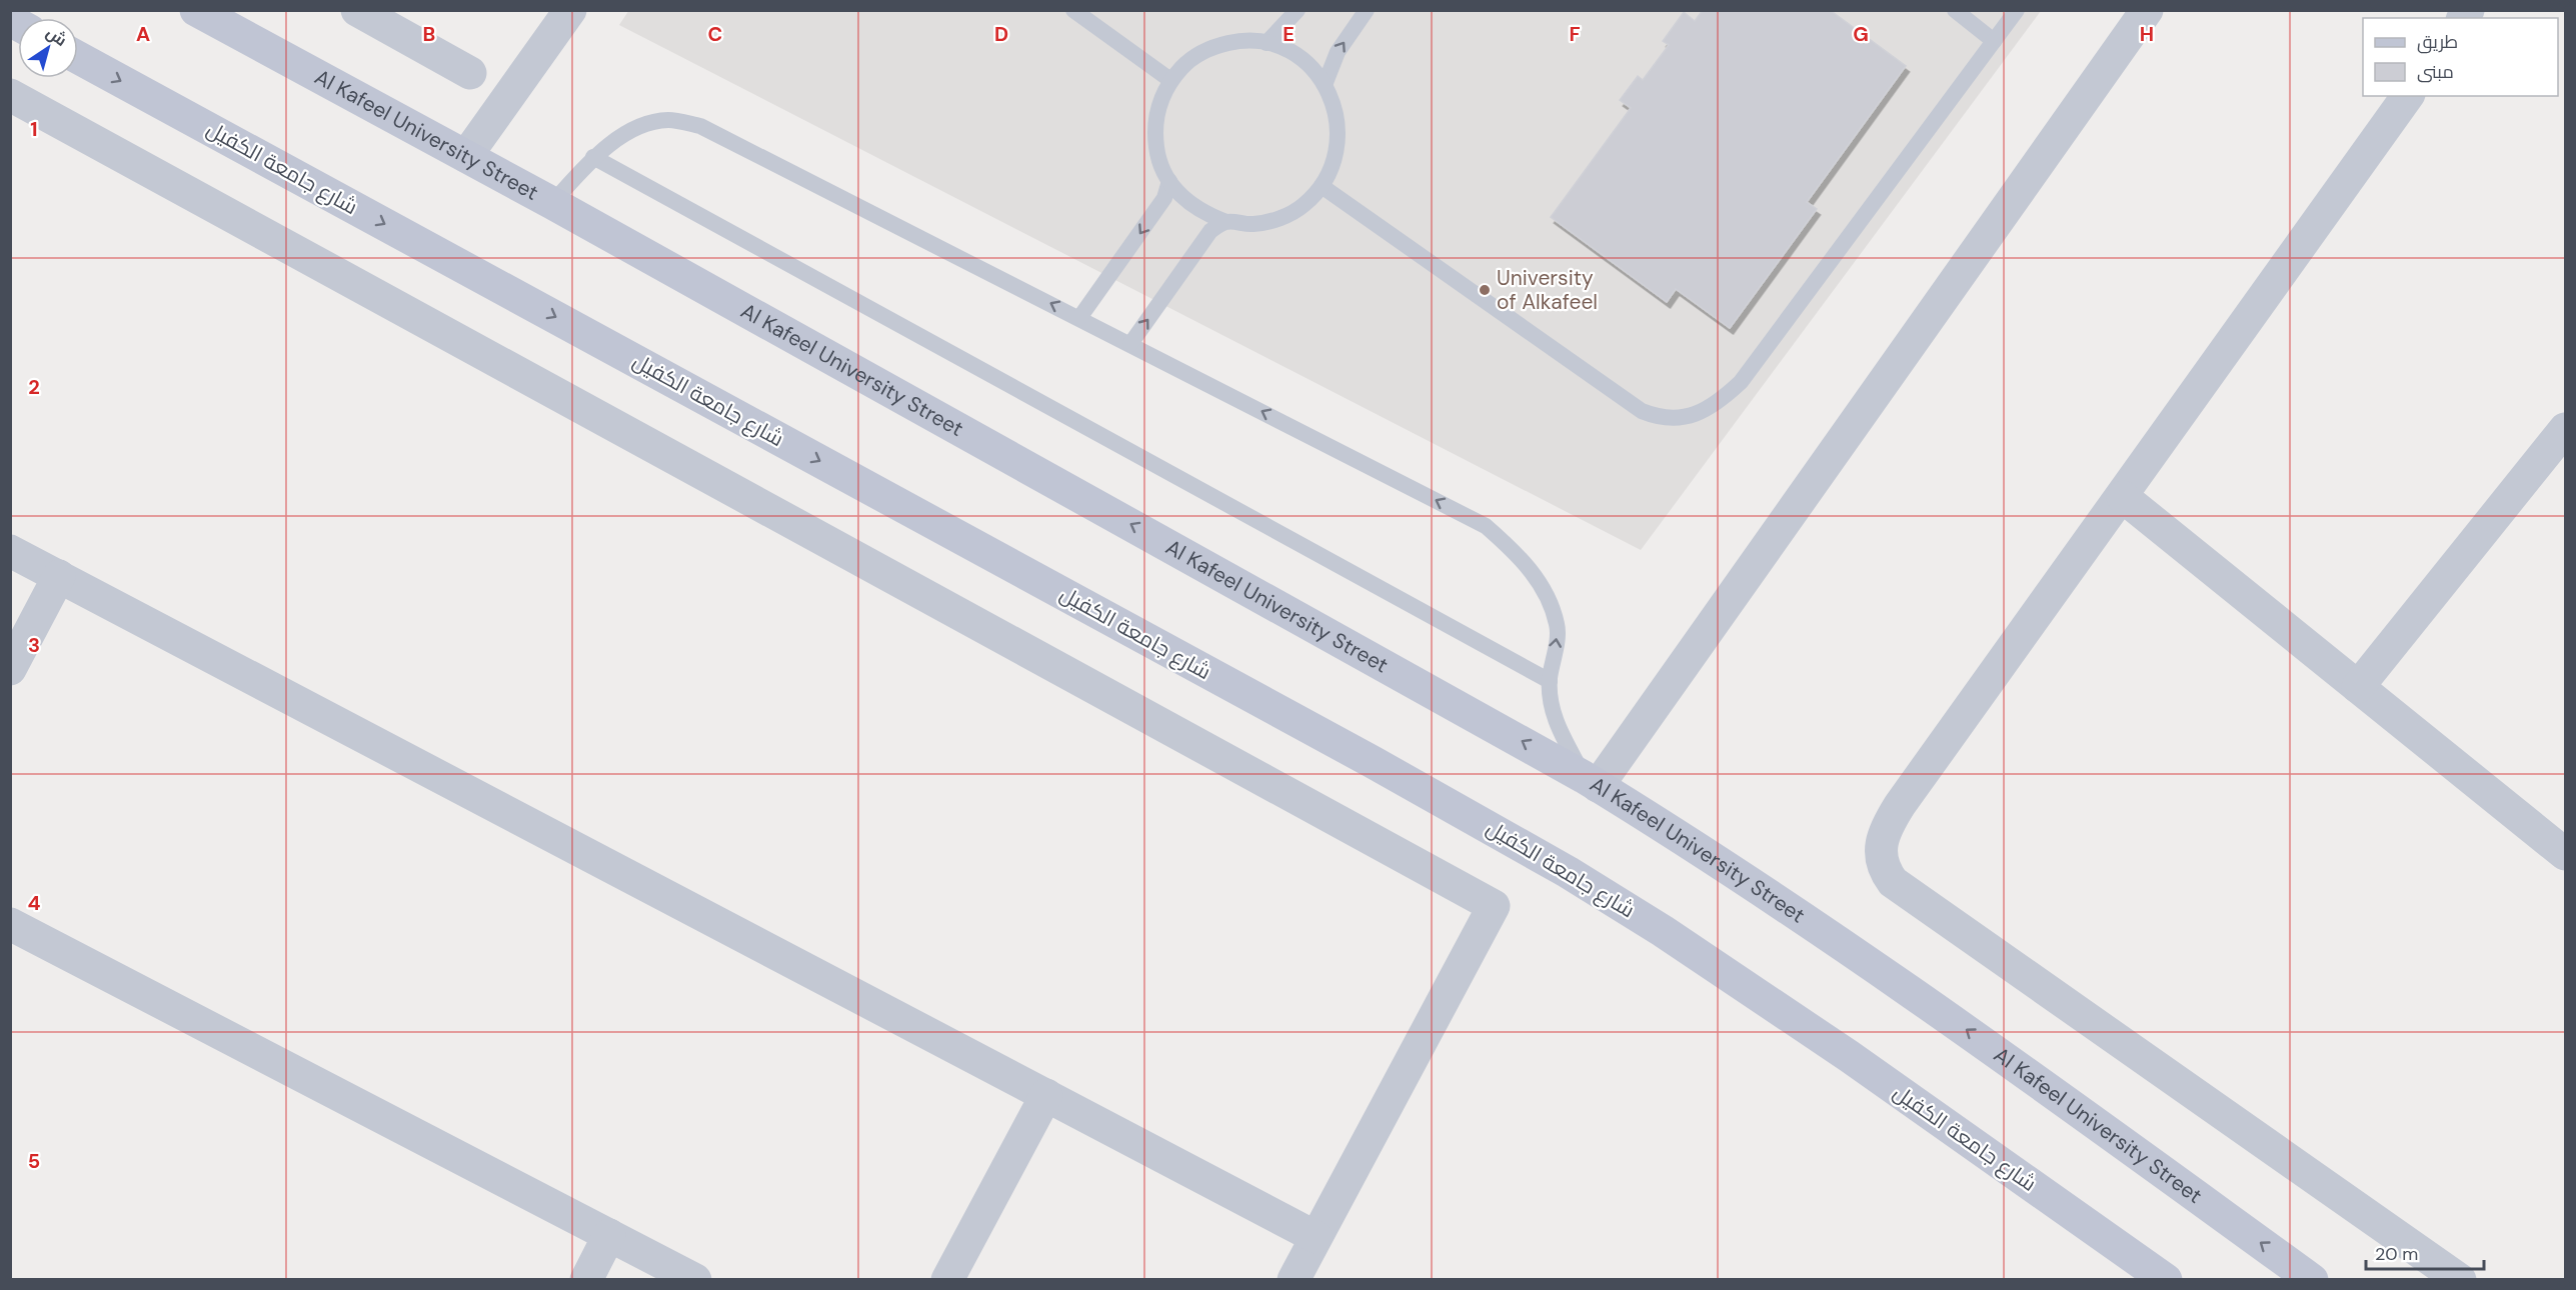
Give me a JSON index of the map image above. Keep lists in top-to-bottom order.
{
  "streets": {
    "main road": ["Al Kafeel University Street", "شارع جامعة الكفيل"]
  },
  "one_way": ["Al Kafeel University Street", "شارع جامعة الكفيل"],
  "places": ["University of Alkafeel"],
  "legend": ["طريق", "مبنى"],
  "scale_bar": "20 m",
  "north": "top right",
  "grid": {
    "columns": [
      "A",
      "B",
      "C",
      "D",
      "E",
      "F",
      "G",
      "H"
    ],
    "rows": [
      "1",
      "2",
      "3",
      "4",
      "5"
    ]
  }
}
